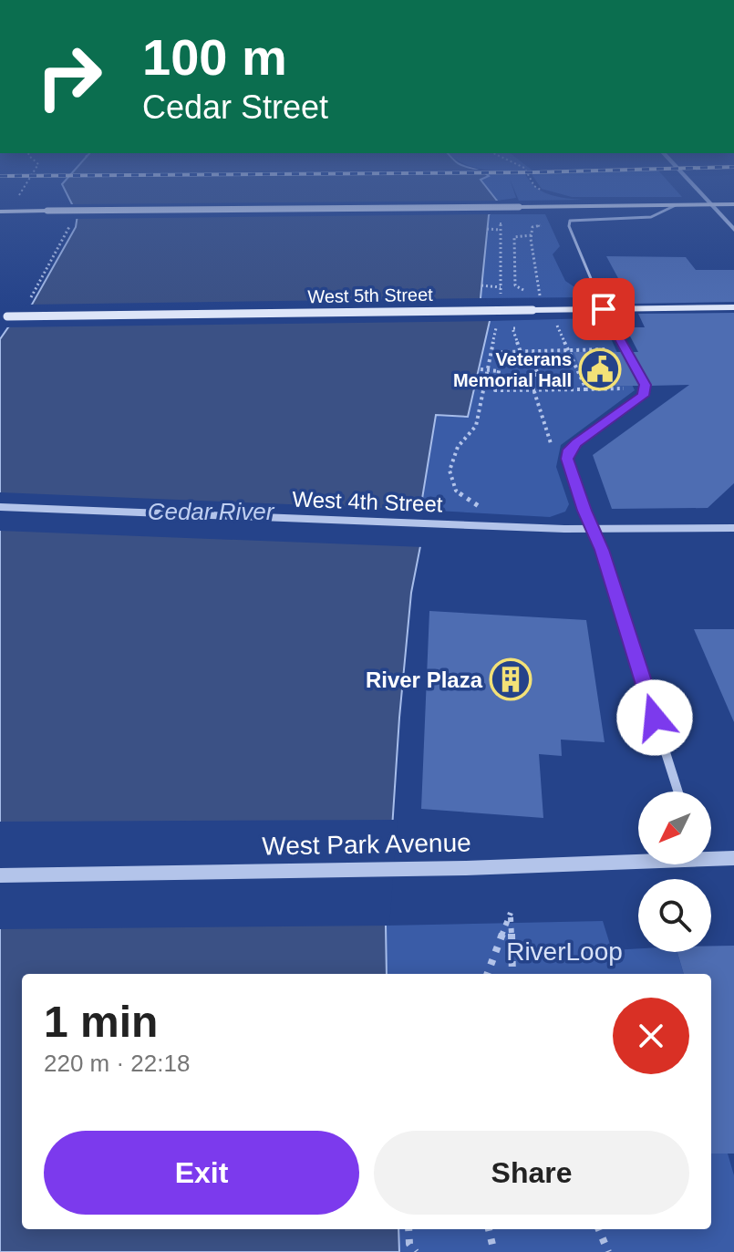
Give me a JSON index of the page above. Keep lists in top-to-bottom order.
{
  "streets": {
    "main road": ["West 5th Street"],
    "street": ["West 4th Street", "West Park Avenue"]
  },
  "water": ["Cedar River"],
  "parks": ["RiverLoop"],
  "places": {
    "public building": ["Veterans Memorial Hall"],
    "building": ["River Plaza"]
  },
  "north": "bottom left",
  "page": {
    "turn": ["100 m", "Cedar Street"],
    "heading": ["1 min", "220 m · 22:18"],
    "buttons": ["Exit", "Share"]
  }
}
